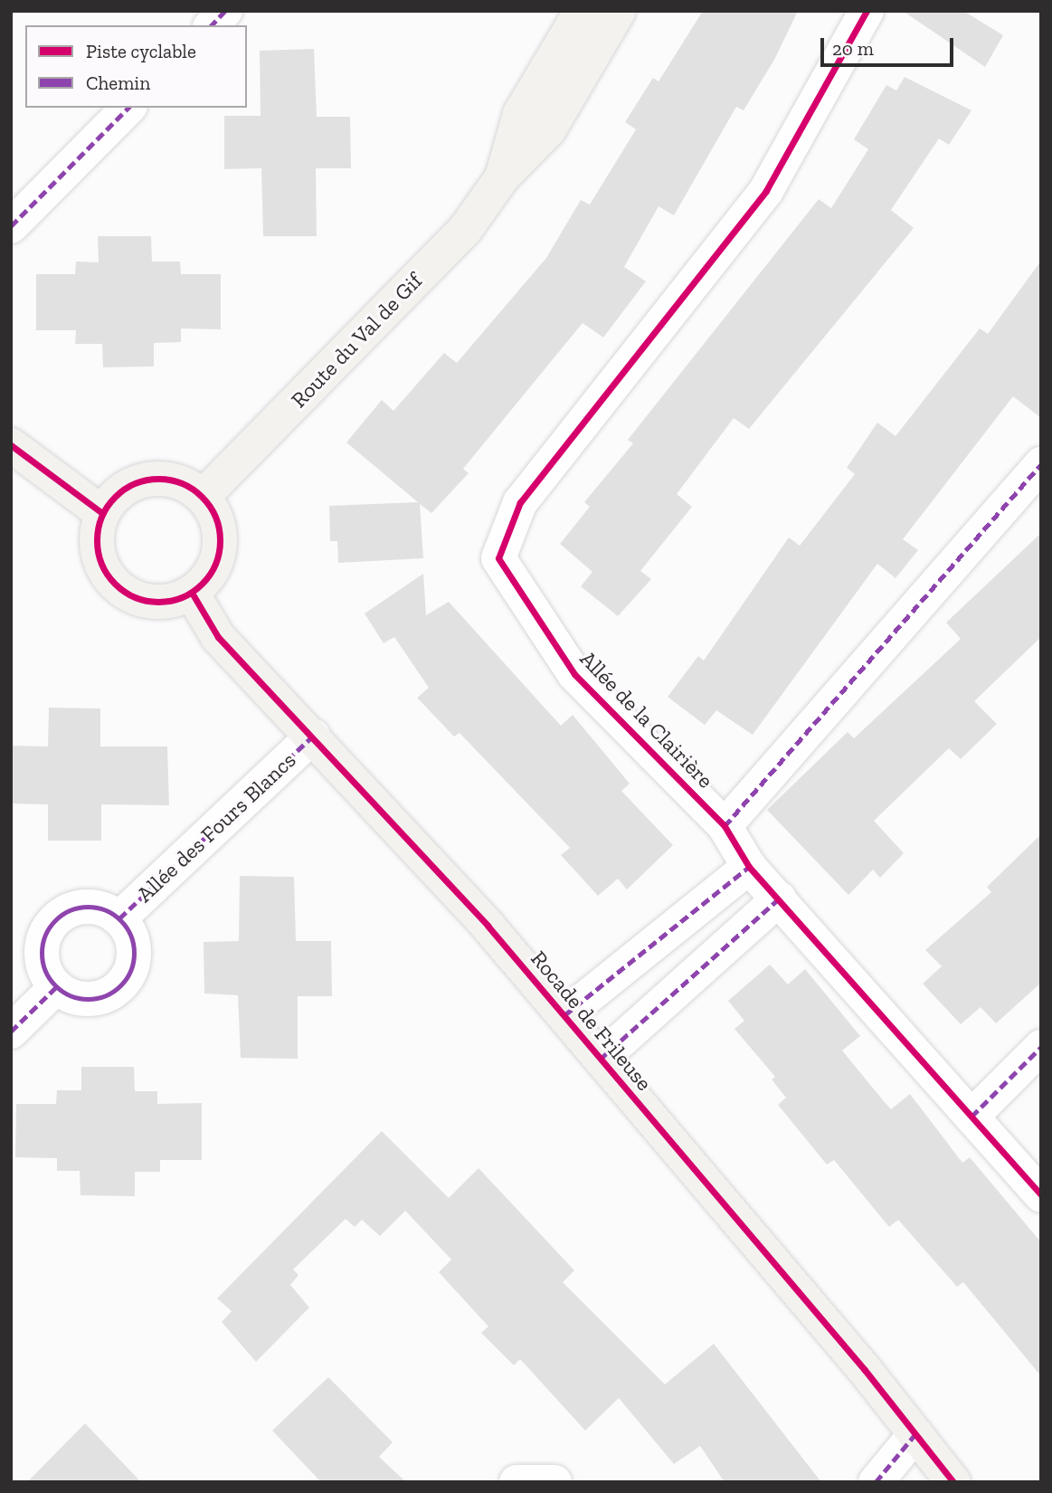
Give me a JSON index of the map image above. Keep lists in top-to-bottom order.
{
  "streets": {
    "street": [
      "Route du Val de Gif",
      "Allée de la Clairière",
      "Allée des Fours Blancs",
      "Rocade de Frileuse"
    ]
  },
  "crossings": [
    ["Route du Val de Gif", "Rocade de Frileuse"],
    ["Allée des Fours Blancs", "Rocade de Frileuse"]
  ],
  "legend": ["Piste cyclable", "Chemin"],
  "scale_bar": "20 m"
}
